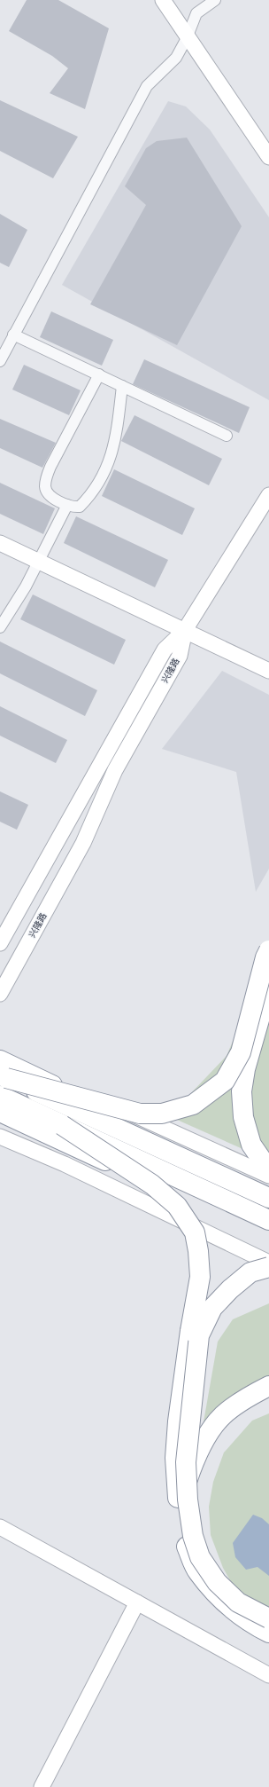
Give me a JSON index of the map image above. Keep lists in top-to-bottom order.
{
  "streets": {
    "street": ["兴隆路"]
  }
}
